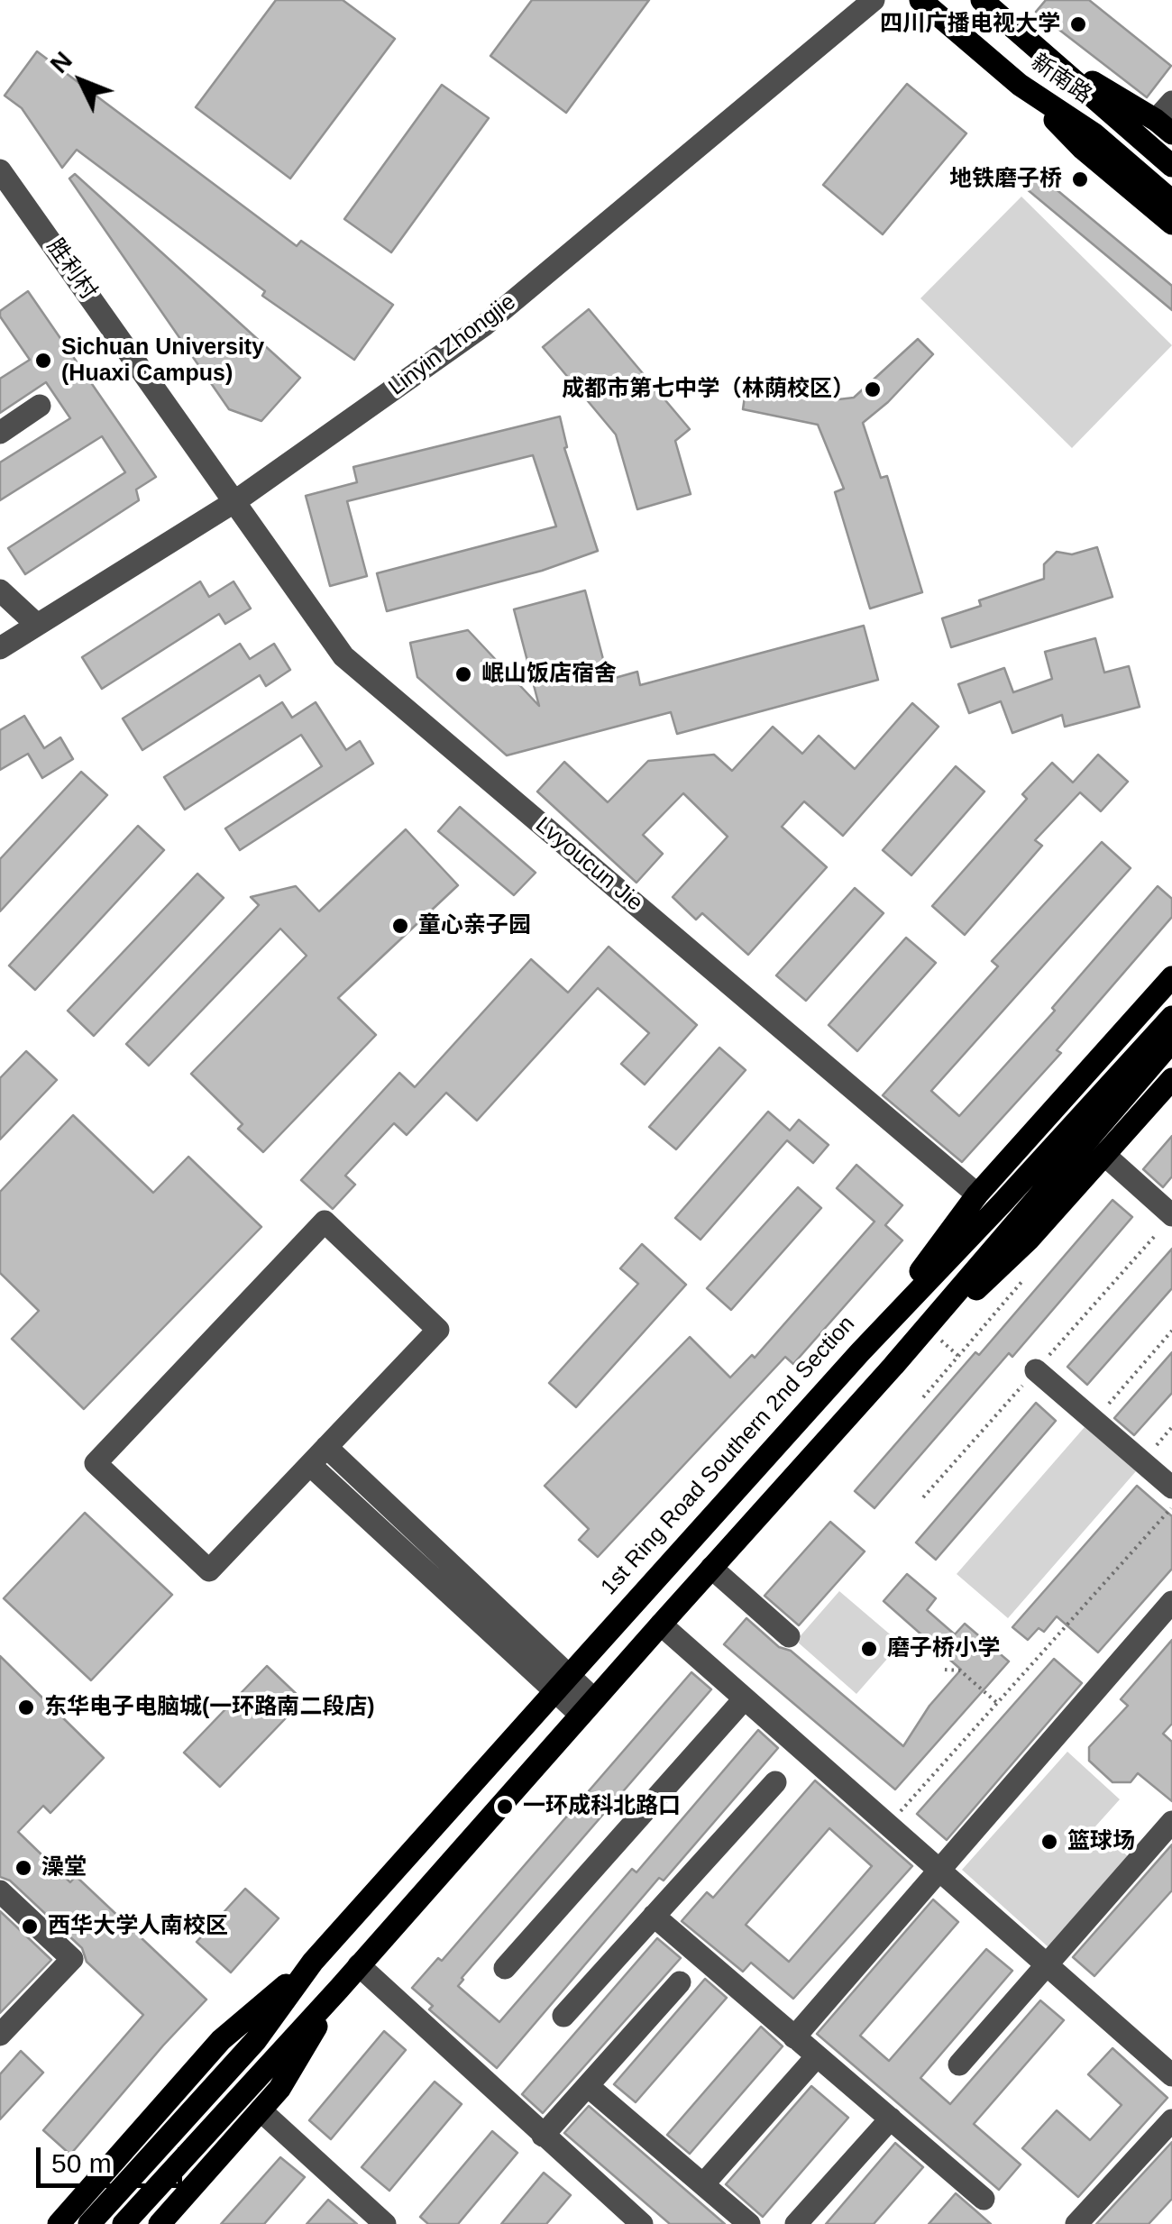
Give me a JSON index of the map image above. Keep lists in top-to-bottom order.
{
  "streets": {
    "main road": ["新南路", "1st Ring Road Southern 2nd Section"],
    "street": ["胜利村", "Linyin Zhongjie", "Lvyoucun Jie"]
  },
  "crossings": [
    ["胜利村", "Linyin Zhongjie"],
    ["胜利村", "Lvyoucun Jie"],
    ["Linyin Zhongjie", "Lvyoucun Jie"],
    ["Lvyoucun Jie", "1st Ring Road Southern 2nd Section"]
  ],
  "places": [
    "四川广播电视大学",
    "地铁磨子桥",
    "Sichuan University (Huaxi Campus)",
    "成都市第七中学（林荫校区）",
    "岷山饭店宿舍",
    "童心亲子园",
    "磨子桥小学",
    "东华电子电脑城(一环路南二段店)",
    "一环成科北路口",
    "篮球场",
    "澡堂",
    "西华大学人南校区"
  ],
  "scale_bar": "50 m",
  "north": "top left"
}
